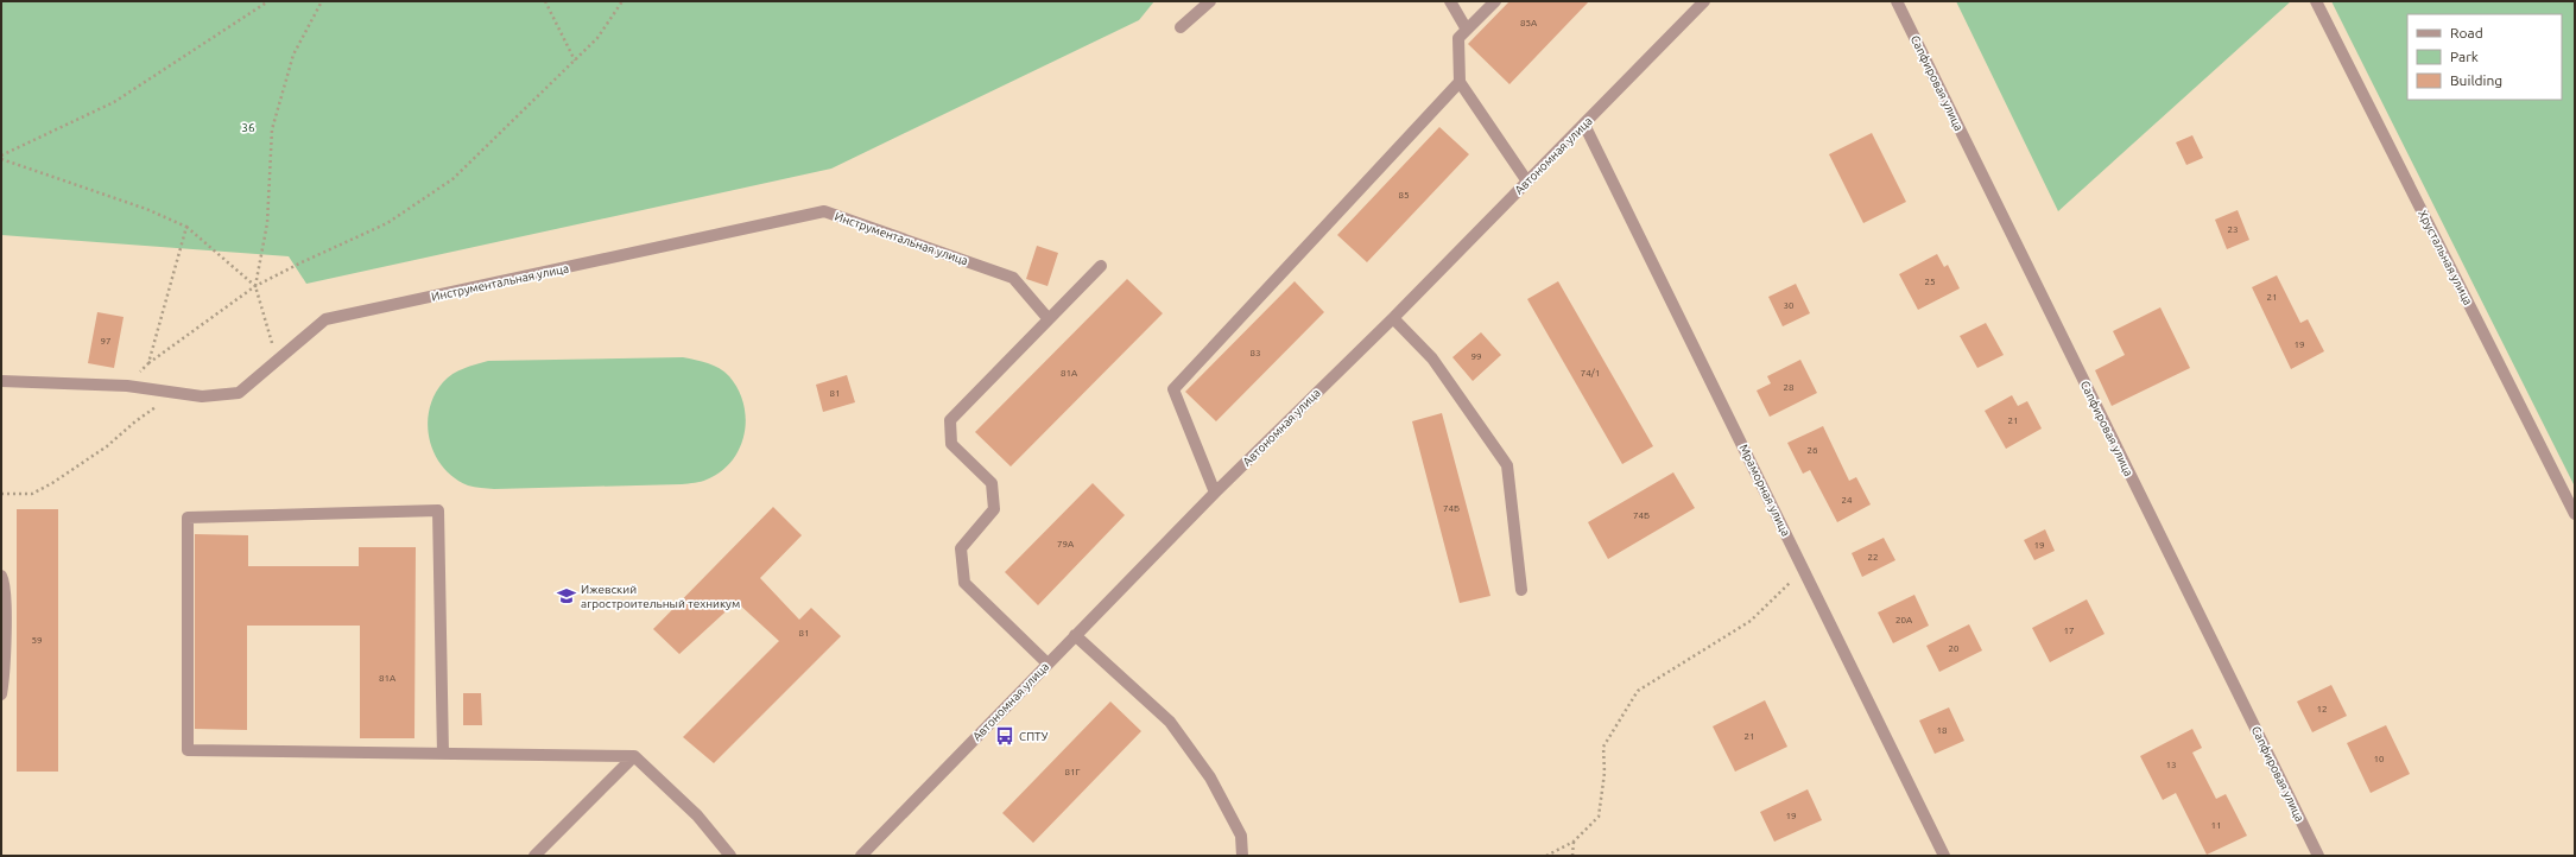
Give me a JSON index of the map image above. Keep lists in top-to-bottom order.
{
  "streets": {
    "street": [
      "Сапфировая улица",
      "Автономная улица",
      "Инструментальная улица",
      "Хрустальная улица",
      "Мраморная улица"
    ]
  },
  "crossings": [
    ["Автономная улица", "Мраморная улица"]
  ],
  "parks": ["36"],
  "places": {
    "school or university": ["Ижевский агростроительный техникум"],
    "bus stop": ["СПТУ"]
  },
  "house_numbers": [
    "85А",
    "85",
    "23",
    "25",
    "21",
    "30",
    "97",
    "19",
    "83",
    "99",
    "81А",
    "74/1",
    "28",
    "81",
    "21",
    "26",
    "24",
    "74Б",
    "74Б",
    "79А",
    "19",
    "22",
    "20А",
    "17",
    "81",
    "59",
    "20",
    "81А",
    "12",
    "18",
    "21",
    "10",
    "13",
    "81Г",
    "19",
    "11"
  ],
  "legend": ["Road", "Park", "Building"]
}
